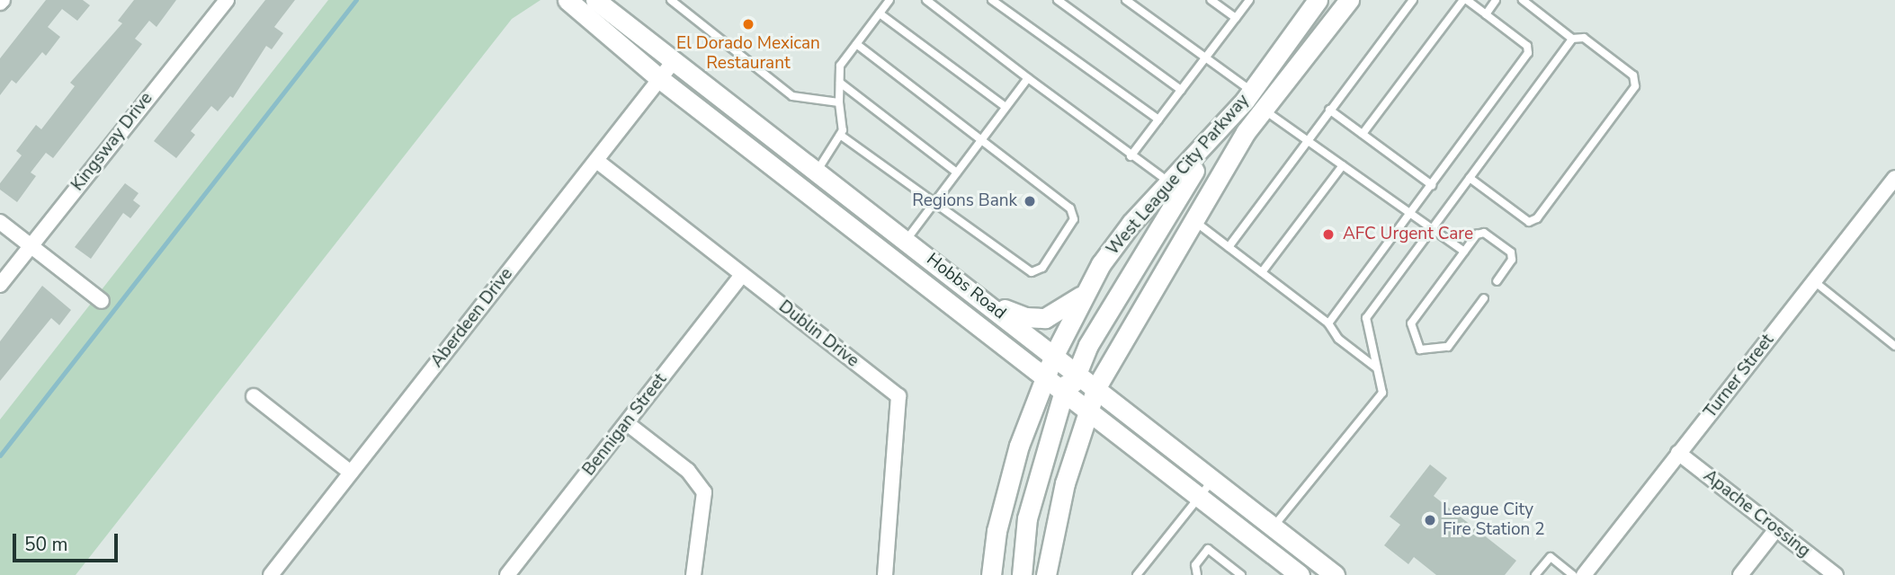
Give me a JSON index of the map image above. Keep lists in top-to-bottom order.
{
  "streets": {
    "main road": ["West League City Parkway", "Hobbs Road"],
    "street": [
      "Kingsway Drive",
      "Aberdeen Drive",
      "Dublin Drive",
      "Turner Street",
      "Bennigan Street",
      "Apache Crossing"
    ]
  },
  "crossings": [
    ["West League City Parkway", "Hobbs Road"],
    ["Hobbs Road", "Aberdeen Drive"],
    ["Aberdeen Drive", "Dublin Drive"],
    ["Dublin Drive", "Bennigan Street"],
    ["Turner Street", "Apache Crossing"]
  ],
  "places": [
    "El Dorado Mexican Restaurant",
    "Regions Bank",
    "AFC Urgent Care",
    "League City Fire Station 2"
  ],
  "scale_bar": "50 m"
}
